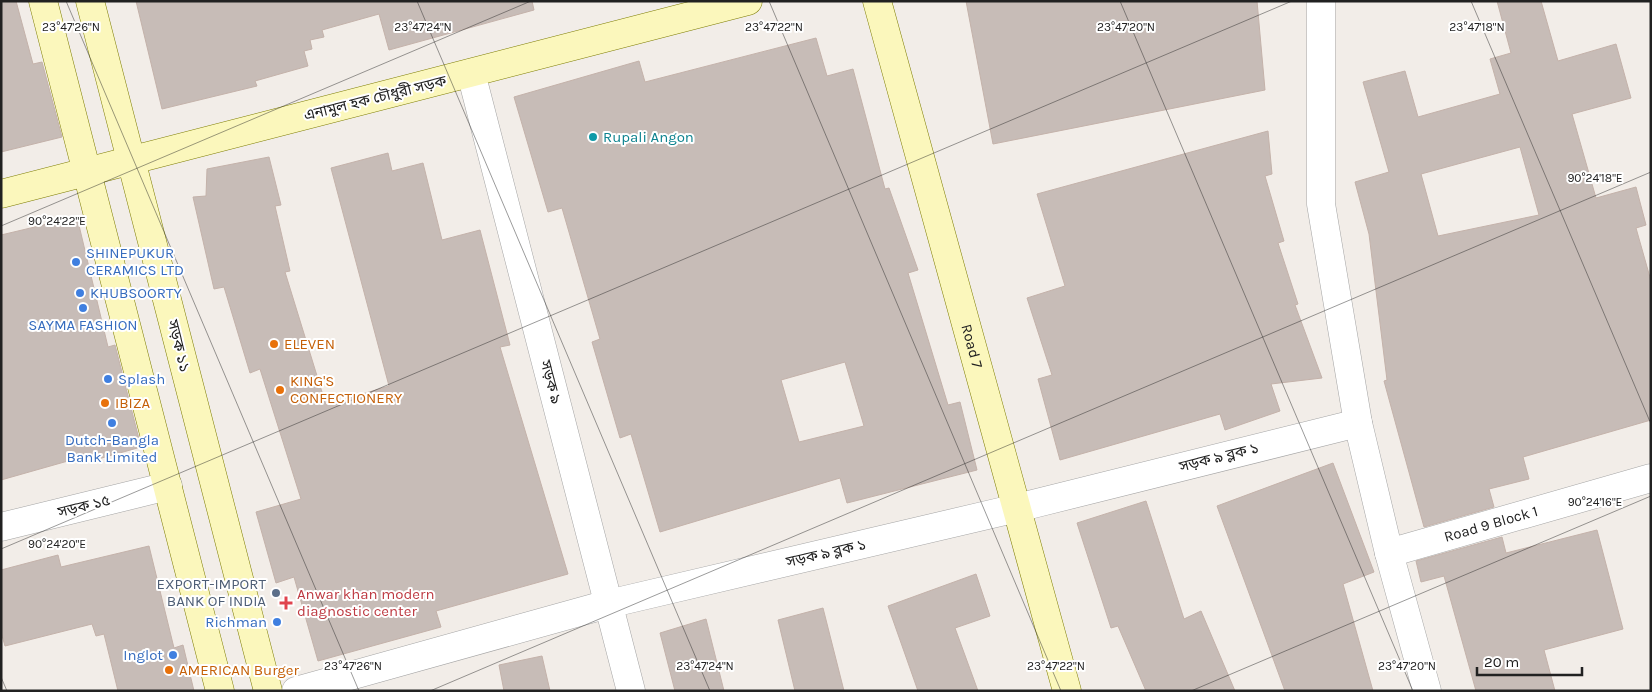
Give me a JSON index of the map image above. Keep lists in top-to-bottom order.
{
  "streets": {
    "street": [
      "এনামুল হক চৌধুরী সড়ক",
      "সড়ক ১১",
      "Road 7",
      "সড়ক ৯",
      "সড়ক ৯ ব্লক ১",
      "সড়ক ১৫",
      "Road 9 Block 1"
    ]
  },
  "crossings": [
    ["এনামুল হক চৌধুরী সড়ক", "সড়ক ১১"],
    ["এনামুল হক চৌধুরী সড়ক", "সড়ক ৯"],
    ["Road 7", "সড়ক ৯ ব্লক ১"],
    ["সড়ক ৯", "সড়ক ৯ ব্লক ১"]
  ],
  "places": {
    "other": [
      "Rupali Angon",
      "SHINEPUKUR CERAMICS LTD",
      "KHUBSOORTY",
      "SAYMA FASHION",
      "ELEVEN",
      "Splash",
      "KING'S CONFECTIONERY",
      "IBIZA",
      "Dutch-Bangla Bank Limited",
      "EXPORT-IMPORT BANK OF INDIA",
      "Richman",
      "Inglot",
      "AMERICAN Burger"
    ],
    "health": ["Anwar khan modern diagnostic center"]
  },
  "scale_bar": "20 m",
  "coordinates": [
    "23°47'26\"N",
    "23°47'24\"N",
    "23°47'22\"N",
    "23°47'20\"N",
    "23°47'18\"N",
    "90°24'18\"E",
    "90°24'22\"E",
    "90°24'16\"E",
    "90°24'20\"E"
  ]
}
